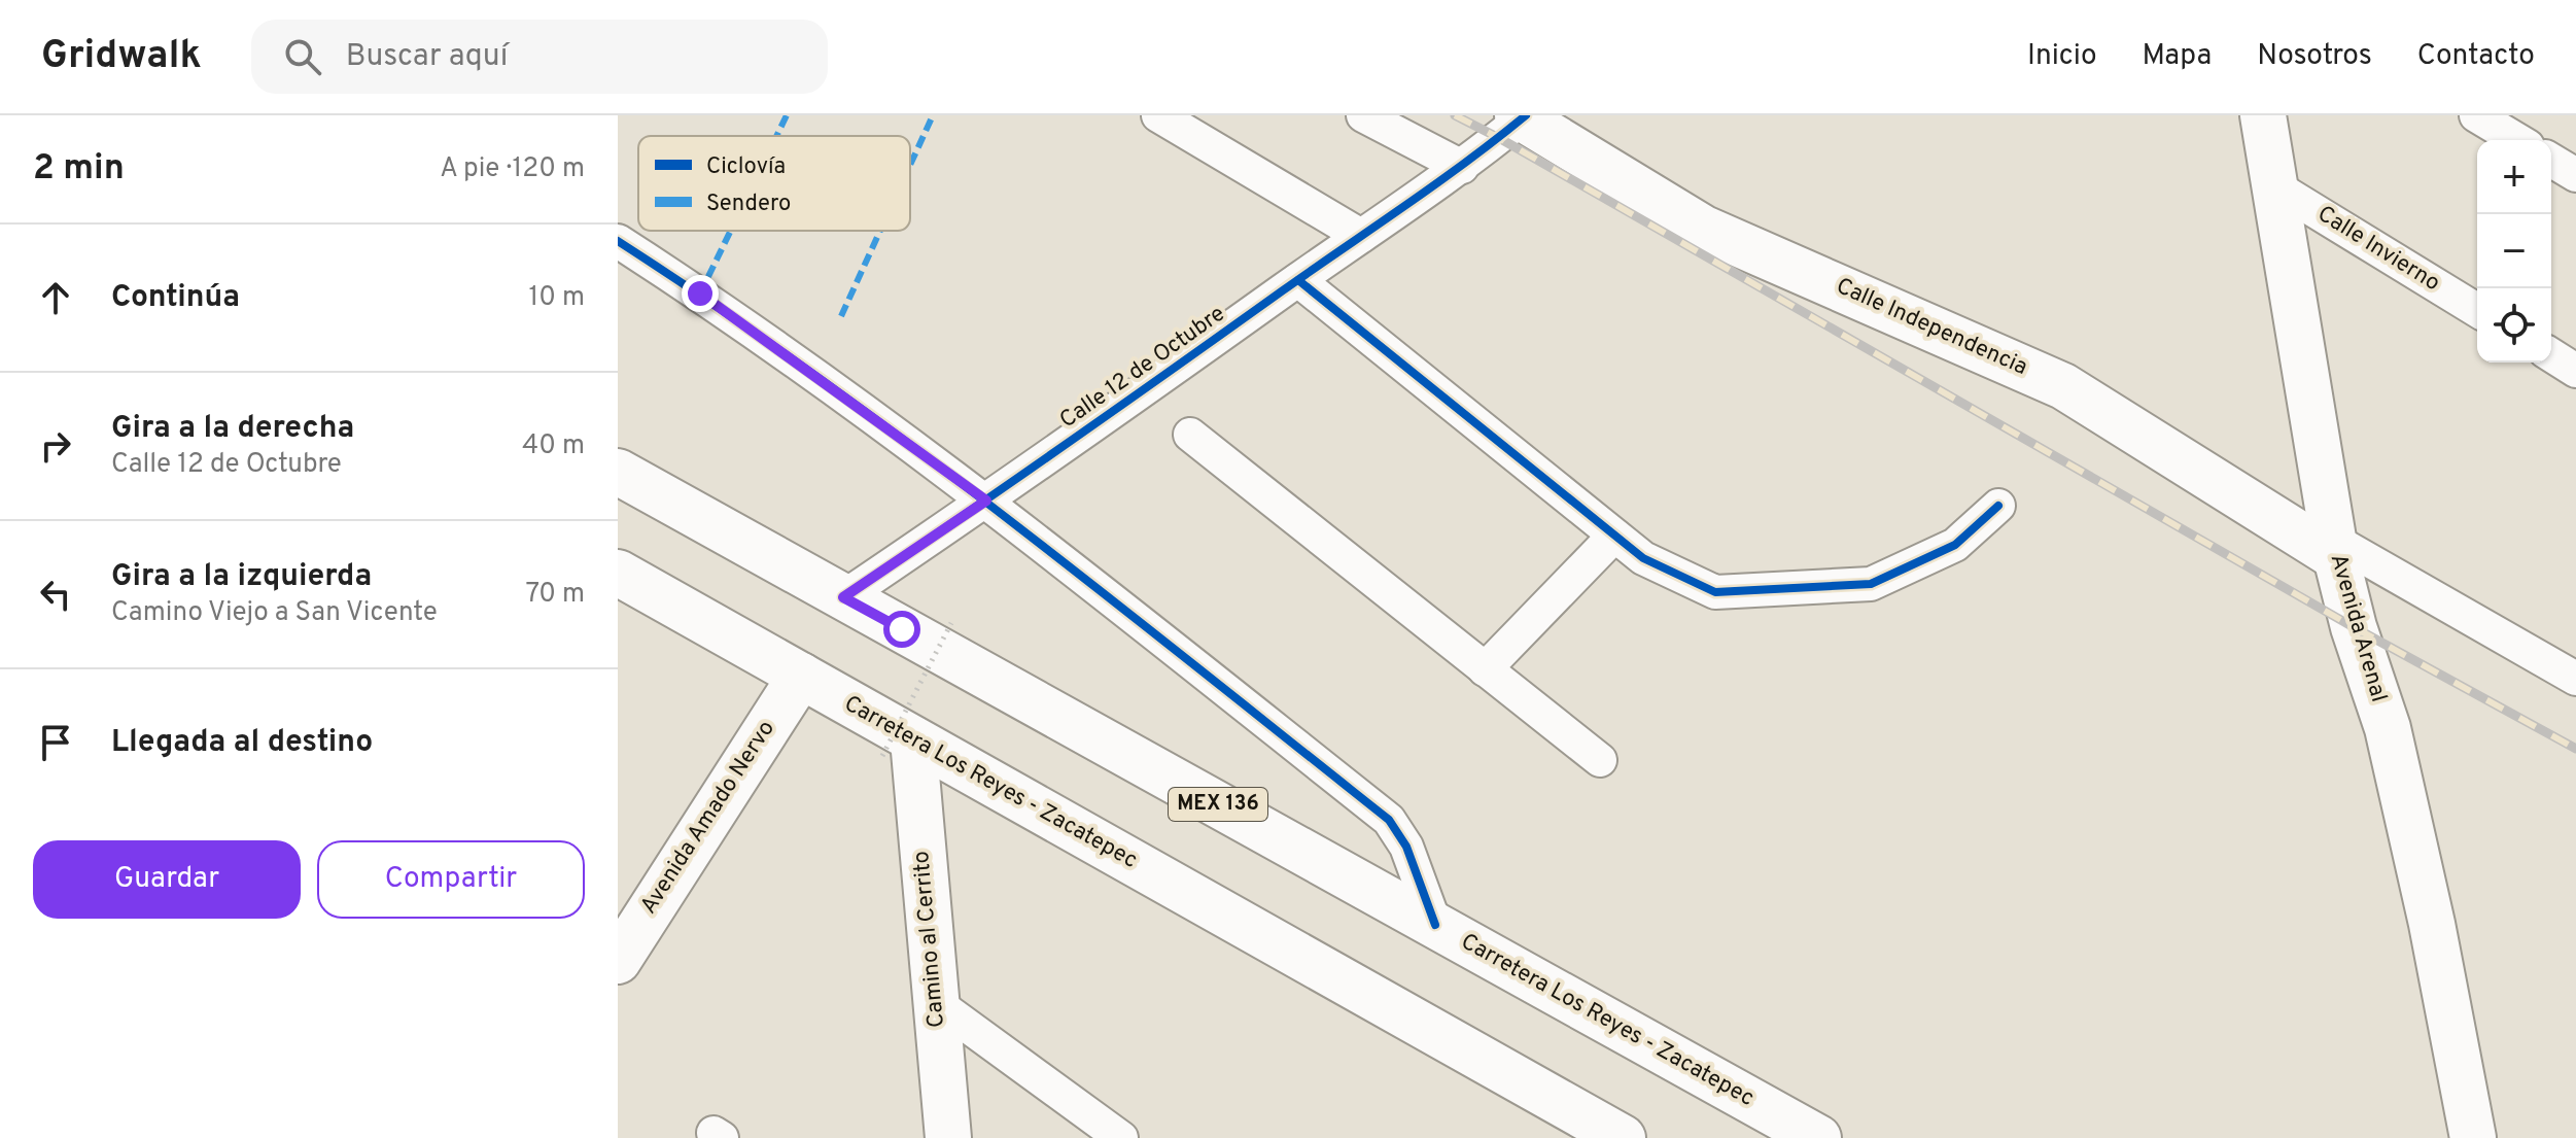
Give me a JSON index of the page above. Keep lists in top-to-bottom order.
{
  "streets": {
    "main road": [
      "Calle Independencia",
      "Avenida Arenal",
      "Carretera Los Reyes - Zacatepec",
      "MEX 136",
      "Avenida Amado Nervo",
      "Camino al Cerrito"
    ],
    "street": ["Calle Invierno", "Calle 12 de Octubre"]
  },
  "crossings": [
    ["Calle Invierno", "Avenida Arenal"],
    ["Calle Independencia", "Calle 12 de Octubre"],
    ["Calle Independencia", "Avenida Arenal"],
    ["Calle 12 de Octubre", "Carretera Los Reyes - Zacatepec"],
    ["Carretera Los Reyes - Zacatepec", "Avenida Amado Nervo"],
    ["Carretera Los Reyes - Zacatepec", "Camino al Cerrito"]
  ],
  "legend": ["Ciclovía", "Sendero"],
  "page": {
    "header": "Gridwalk",
    "search": "Buscar aquí",
    "nav": [
      "Inicio",
      "Mapa",
      "Nosotros",
      "Contacto"
    ],
    "heading": ["2 min", "A pie · 120 m"],
    "map_buttons": ["+", "−"],
    "list": [
      ["Continúa", "10 m"],
      ["Gira a la derecha", "Calle 12 de Octubre", "40 m"],
      ["Gira a la izquierda", "Camino Viejo a San Vicente", "70 m"],
      "Llegada al destino"
    ],
    "buttons": ["Guardar", "Compartir"]
  }
}
